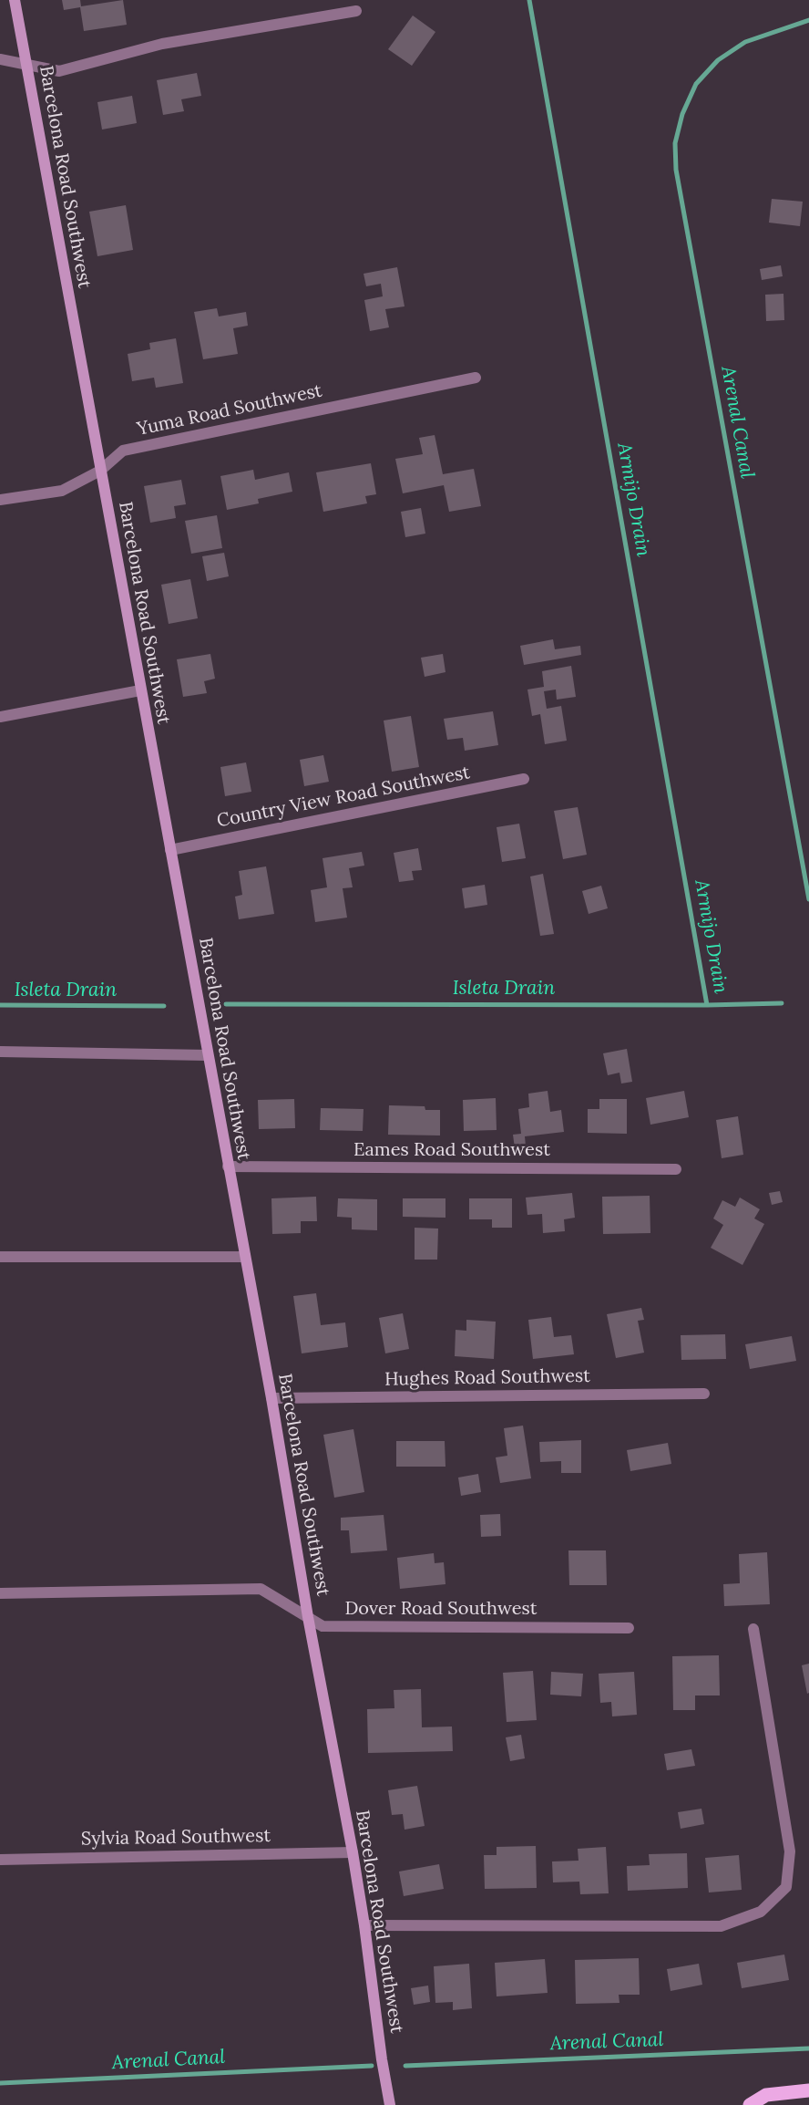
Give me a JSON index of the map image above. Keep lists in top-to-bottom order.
{
  "streets": {
    "street": [
      "Barcelona Road Southwest",
      "Yuma Road Southwest",
      "Country View Road Southwest",
      "Eames Road Southwest",
      "Hughes Road Southwest",
      "Dover Road Southwest",
      "Sylvia Road Southwest"
    ]
  },
  "crossings": [
    ["Barcelona Road Southwest", "Yuma Road Southwest"],
    ["Barcelona Road Southwest", "Country View Road Southwest"],
    ["Barcelona Road Southwest", "Eames Road Southwest"],
    ["Barcelona Road Southwest", "Hughes Road Southwest"],
    ["Barcelona Road Southwest", "Dover Road Southwest"],
    ["Barcelona Road Southwest", "Sylvia Road Southwest"]
  ],
  "water": ["Arenal Canal", "Armijo Drain", "Isleta Drain"]
}
